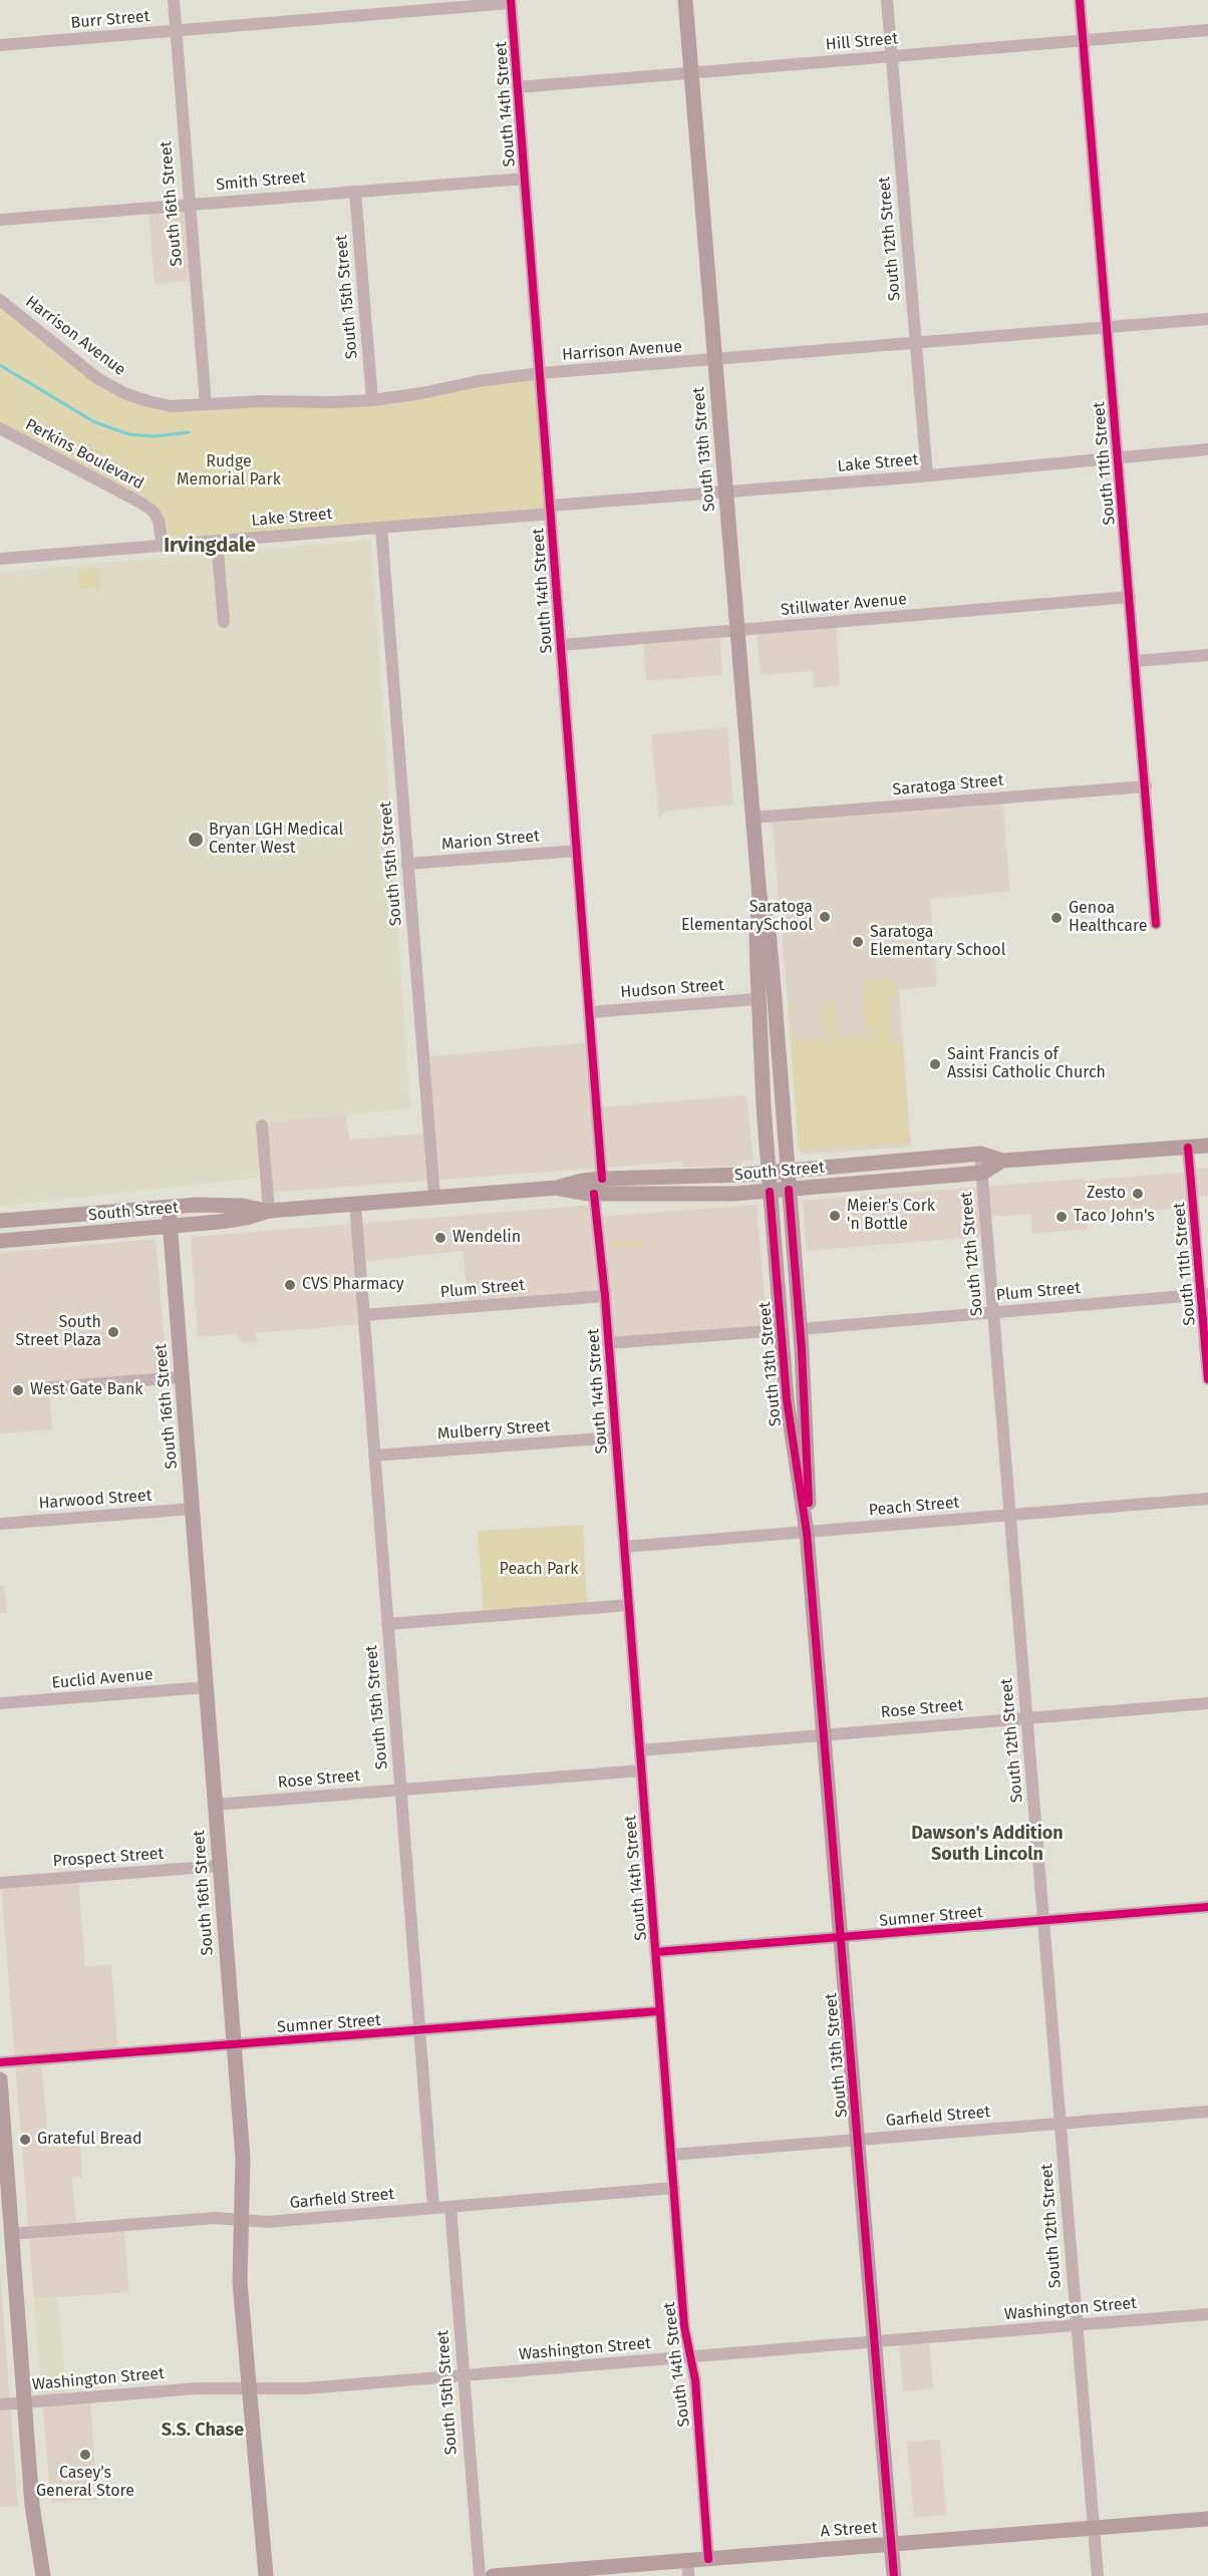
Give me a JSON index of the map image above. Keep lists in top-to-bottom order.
{
  "streets": {
    "main road": [
      "South 16th Street",
      "South 13th Street",
      "South Street",
      "A Street"
    ],
    "street": [
      "Burr Street",
      "Hill Street",
      "South 14th Street",
      "Smith Street",
      "South 12th Street",
      "South 15th Street",
      "Harrison Avenue",
      "Perkins Boulevard",
      "Lake Street",
      "South 11th Street",
      "Stillwater Avenue",
      "Saratoga Street",
      "Marion Street",
      "Hudson Street",
      "Plum Street",
      "Mulberry Street",
      "Harwood Street",
      "Peach Street",
      "Euclid Avenue",
      "Rose Street",
      "Prospect Street",
      "Sumner Street",
      "Garfield Street",
      "Washington Street"
    ]
  },
  "crossings": [
    ["Burr Street", "South 14th Street"],
    ["Burr Street", "South 16th Street"],
    ["Hill Street", "South 14th Street"],
    ["Hill Street", "South 12th Street"],
    ["Hill Street", "South 13th Street"],
    ["Hill Street", "South 11th Street"],
    ["South 14th Street", "Smith Street"],
    ["South 14th Street", "Harrison Avenue"],
    ["South 14th Street", "Lake Street"],
    ["South 14th Street", "Stillwater Avenue"],
    ["South 14th Street", "Marion Street"],
    ["South 14th Street", "Hudson Street"],
    ["South 14th Street", "South Street"],
    ["South 14th Street", "Plum Street"],
    ["South 14th Street", "Mulberry Street"],
    ["South 14th Street", "Peach Street"],
    ["South 14th Street", "Rose Street"],
    ["South 14th Street", "Sumner Street"],
    ["South 14th Street", "Garfield Street"],
    ["South 14th Street", "Washington Street"],
    ["South 14th Street", "A Street"],
    ["Smith Street", "South 16th Street"],
    ["Smith Street", "South 15th Street"],
    ["South 16th Street", "Harrison Avenue"],
    ["South 16th Street", "South Street"],
    ["South 16th Street", "Harwood Street"],
    ["South 16th Street", "Euclid Avenue"],
    ["South 16th Street", "Rose Street"],
    ["South 16th Street", "Prospect Street"],
    ["South 16th Street", "Sumner Street"],
    ["South 16th Street", "Garfield Street"],
    ["South 16th Street", "Washington Street"],
    ["South 12th Street", "Harrison Avenue"],
    ["South 12th Street", "Lake Street"],
    ["South 12th Street", "South Street"],
    ["South 12th Street", "Plum Street"],
    ["South 12th Street", "Peach Street"],
    ["South 12th Street", "Rose Street"],
    ["South 12th Street", "Sumner Street"],
    ["South 12th Street", "Garfield Street"],
    ["South 12th Street", "Washington Street"],
    ["South 12th Street", "A Street"],
    ["South 15th Street", "Harrison Avenue"],
    ["South 15th Street", "Lake Street"],
    ["South 15th Street", "Marion Street"],
    ["South 15th Street", "South Street"],
    ["South 15th Street", "Plum Street"],
    ["South 15th Street", "Mulberry Street"],
    ["South 15th Street", "Rose Street"],
    ["South 15th Street", "Sumner Street"],
    ["South 15th Street", "Garfield Street"],
    ["South 15th Street", "Washington Street"],
    ["Harrison Avenue", "South 13th Street"],
    ["Harrison Avenue", "South 11th Street"],
    ["South 13th Street", "Lake Street"],
    ["South 13th Street", "Stillwater Avenue"],
    ["South 13th Street", "Saratoga Street"],
    ["South 13th Street", "Hudson Street"],
    ["South 13th Street", "South Street"],
    ["South 13th Street", "Plum Street"],
    ["South 13th Street", "Peach Street"],
    ["South 13th Street", "Rose Street"],
    ["South 13th Street", "Sumner Street"],
    ["South 13th Street", "Garfield Street"],
    ["South 13th Street", "Washington Street"],
    ["South 13th Street", "A Street"],
    ["Perkins Boulevard", "Lake Street"],
    ["Lake Street", "South 11th Street"],
    ["South 11th Street", "Stillwater Avenue"],
    ["South 11th Street", "Saratoga Street"],
    ["South 11th Street", "South Street"],
    ["South 11th Street", "Plum Street"]
  ],
  "districts": ["Irvingdale", "Dawson's Addition South Lincoln", "S.S. Chase"],
  "parks": ["Rudge Memorial Park", "Peach Park"],
  "places": [
    "Bryan LGH Medical Center West",
    "Saratoga ElementarySchool",
    "Genoa Healthcare",
    "Saratoga Elementary School",
    "Saint Francis of Assisi Catholic Church",
    "Zesto",
    "Meier's Cork 'n Bottle",
    "Taco John's",
    "Wendelin",
    "CVS Pharmacy",
    "South Street Plaza",
    "West Gate Bank",
    "Grateful Bread",
    "Casey's General Store"
  ]
}
